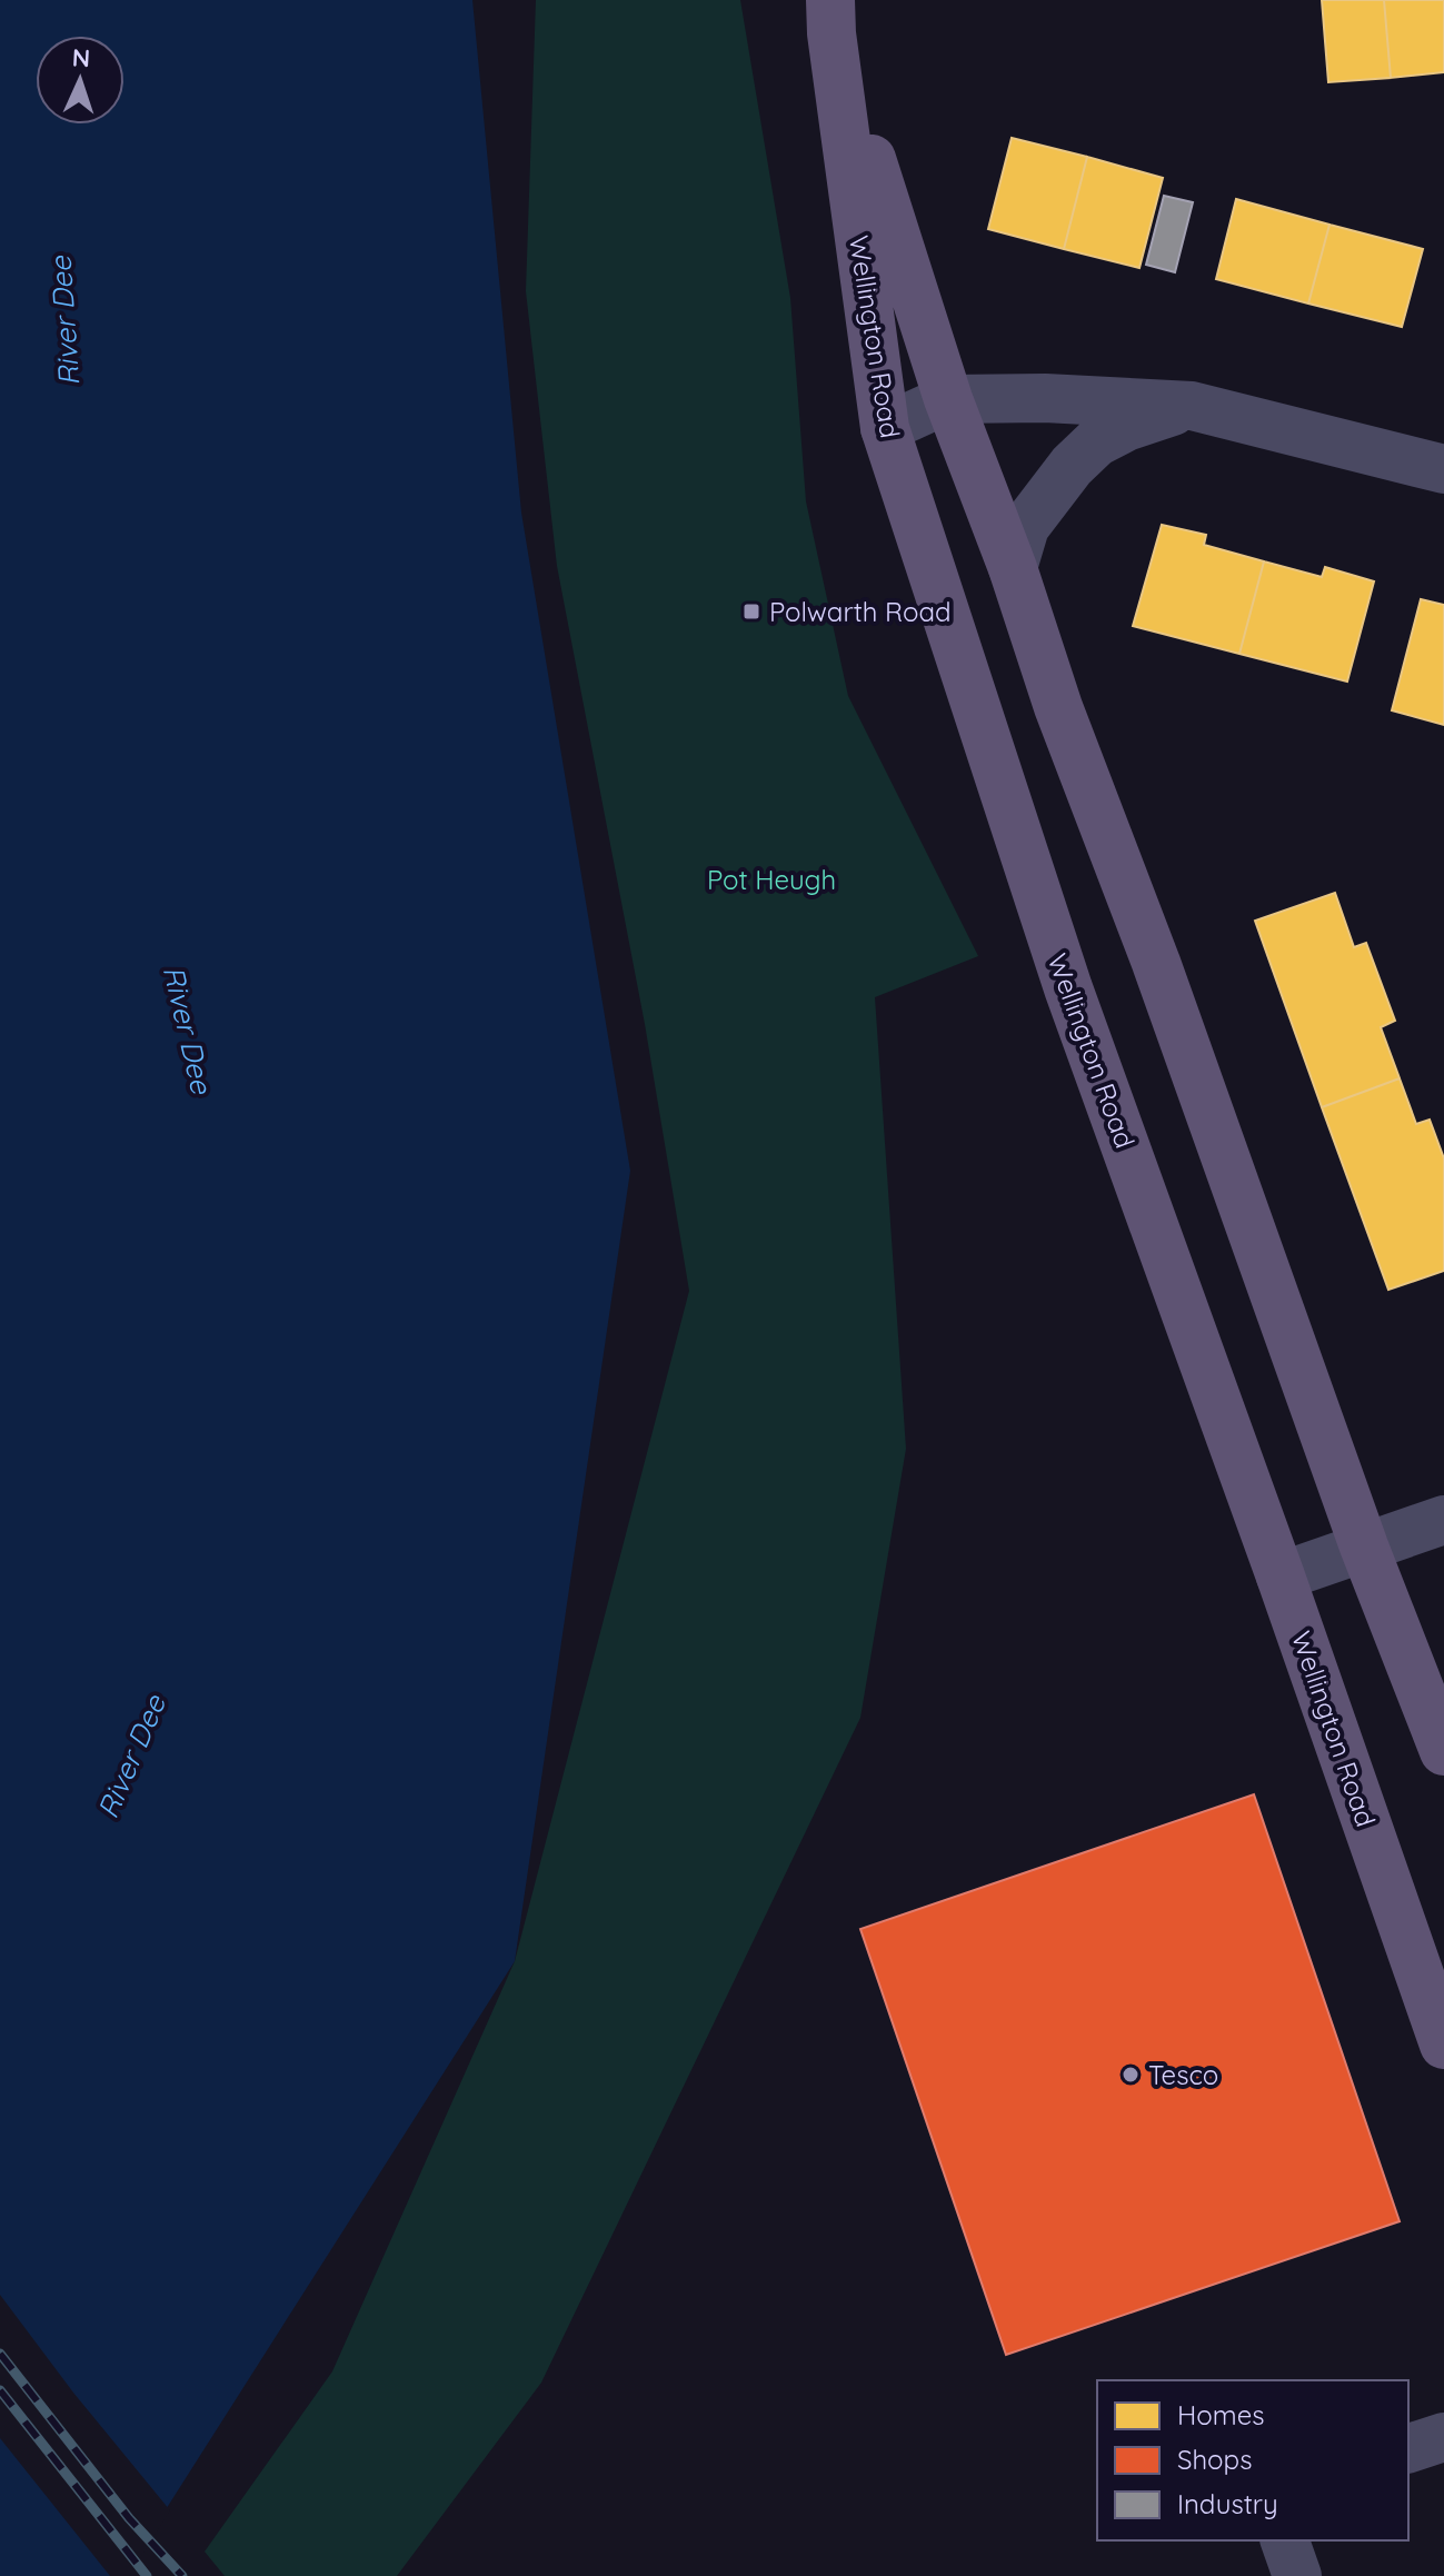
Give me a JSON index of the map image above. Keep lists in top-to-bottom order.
{
  "streets": {
    "main road": ["Wellington Road"]
  },
  "water": ["River Dee"],
  "parks": ["Pot Heugh"],
  "places": {
    "transit": ["Polwarth Road"],
    "other": ["Tesco"]
  },
  "legend": ["Homes", "Shops", "Industry"],
  "north": "top"
}
